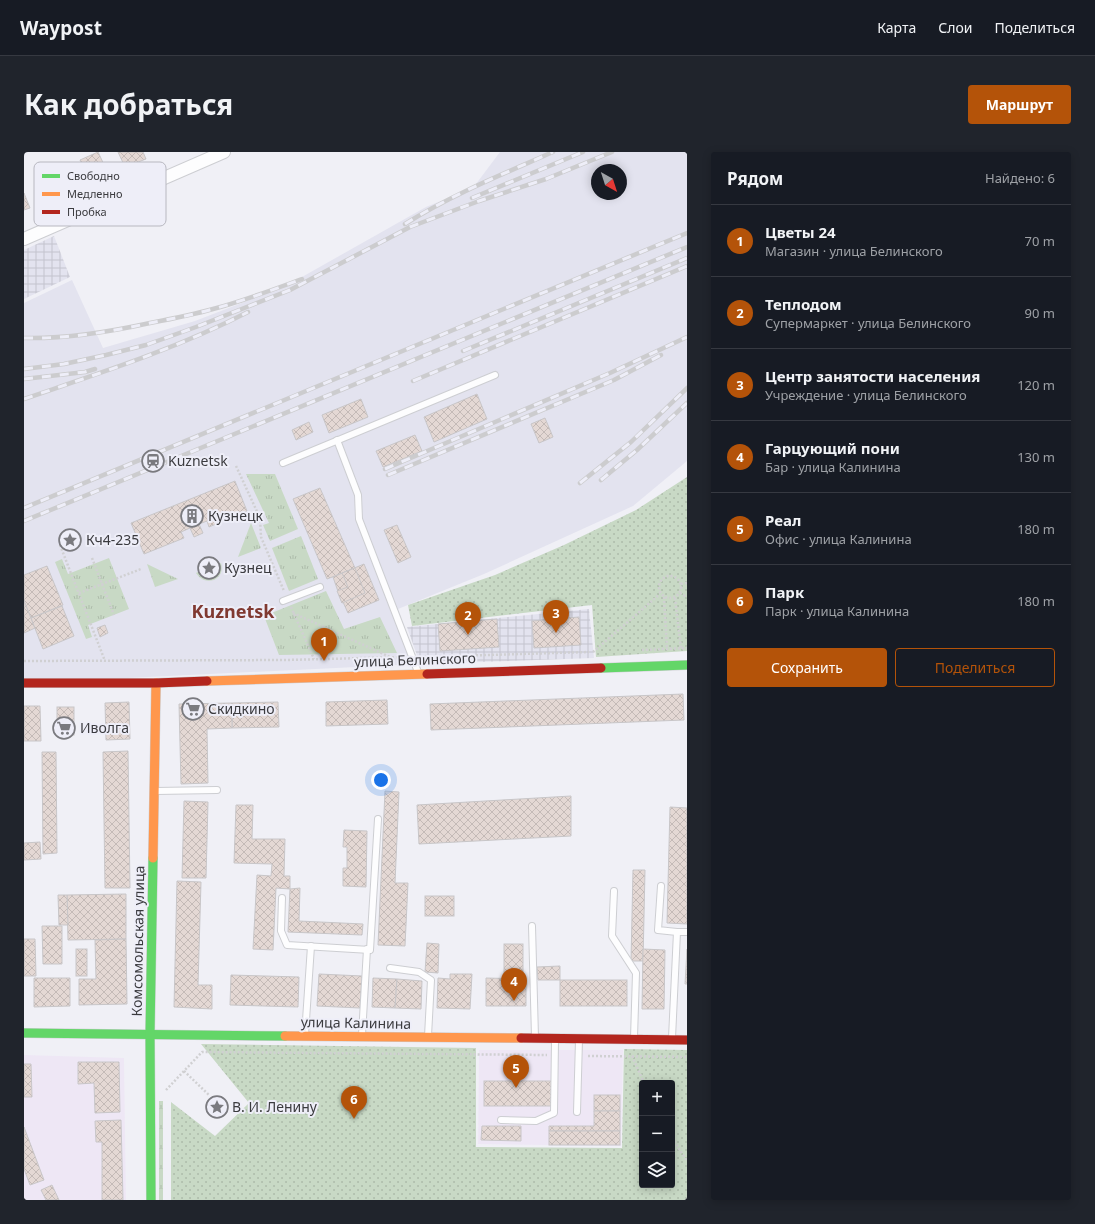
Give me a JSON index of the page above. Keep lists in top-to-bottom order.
{
  "streets": {
    "street": ["улица Белинского", "Комсомольская улица", "улица Калинина"]
  },
  "crossings": [
    ["улица Белинского", "Комсомольская улица"],
    ["Комсомольская улица", "улица Калинина"]
  ],
  "districts": ["Kuznetsk"],
  "places": {
    "station": ["Kuznetsk"],
    "building": ["Кузнецк"],
    "place": ["Кч4-235", "Кузнец", "В. И. Ленину"],
    "supermarket": ["Скидкино", "Иволга"]
  },
  "legend": ["Свободно", "Медленно", "Пробка"],
  "north": "bottom right",
  "page": {
    "header": "Waypost",
    "nav": ["Карта", "Слои", "Поделиться"],
    "title": "Как добраться",
    "buttons": [
      "Маршрут",
      ["Сохранить", "Поделиться"]
    ],
    "heading": ["Рядом", "Найдено: 6"],
    "list": [
      {
        "mark": "1",
        "name": "Цветы 24",
        "note": "Магазин · улица Белинского",
        "value": "70 m"
      },
      {
        "mark": "2",
        "name": "Теплодом",
        "note": "Супермаркет · улица Белинского",
        "value": "90 m"
      },
      {
        "mark": "3",
        "name": "Центр занятости населения",
        "note": "Учреждение · улица Белинского",
        "value": "120 m"
      },
      {
        "mark": "4",
        "name": "Гарцующий пони",
        "note": "Бар · улица Калинина",
        "value": "130 m"
      },
      {
        "mark": "5",
        "name": "Реал",
        "note": "Офис · улица Калинина",
        "value": "180 m"
      },
      {
        "mark": "6",
        "name": "Парк",
        "note": "Парк · улица Калинина",
        "value": "180 m"
      }
    ],
    "pins": [
      "3",
      "2",
      "1",
      "4",
      "5",
      "6"
    ],
    "map_buttons": ["+", "−"]
  }
}
